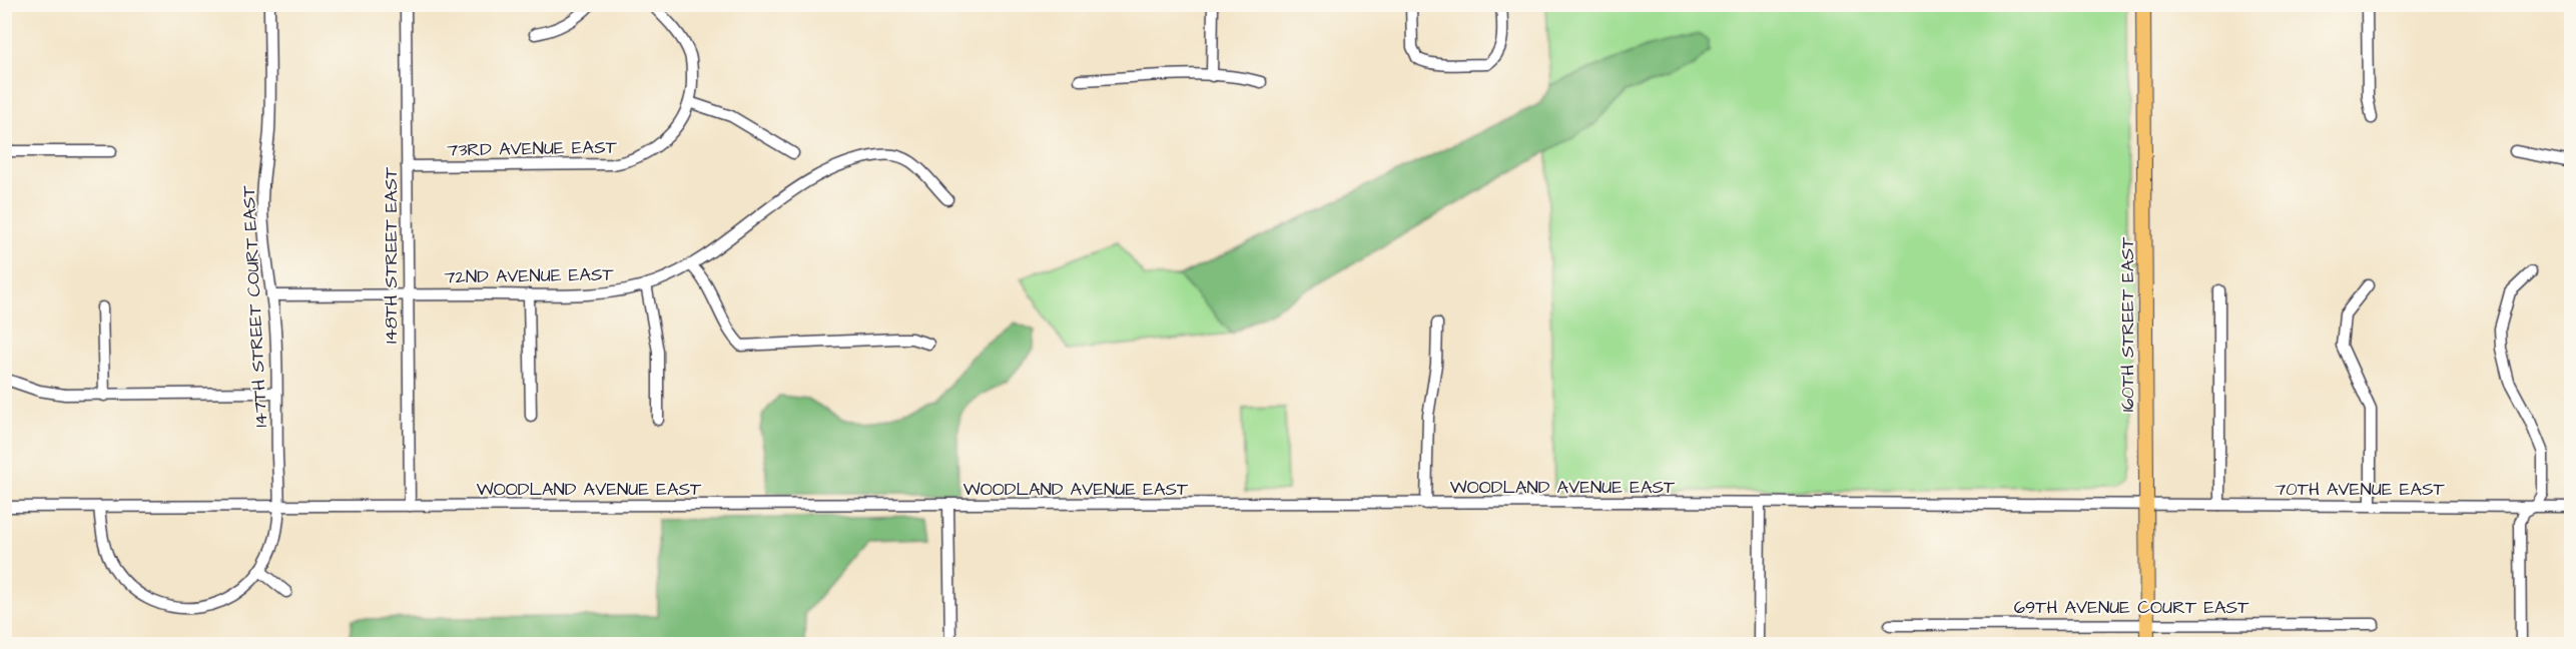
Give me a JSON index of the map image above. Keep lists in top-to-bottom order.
{
  "streets": {
    "main road": ["160TH STREET EAST"],
    "street": [
      "73RD AVENUE EAST",
      "148TH STREET EAST",
      "72ND AVENUE EAST",
      "147TH STREET COURT EAST",
      "WOODLAND AVENUE EAST",
      "70TH AVENUE EAST",
      "69TH AVENUE COURT EAST"
    ]
  },
  "crossings": [
    ["73RD AVENUE EAST", "148TH STREET EAST"],
    ["148TH STREET EAST", "72ND AVENUE EAST"],
    ["148TH STREET EAST", "WOODLAND AVENUE EAST"],
    ["72ND AVENUE EAST", "147TH STREET COURT EAST"],
    ["147TH STREET COURT EAST", "WOODLAND AVENUE EAST"],
    ["160TH STREET EAST", "WOODLAND AVENUE EAST"],
    ["160TH STREET EAST", "70TH AVENUE EAST"],
    ["160TH STREET EAST", "69TH AVENUE COURT EAST"],
    ["WOODLAND AVENUE EAST", "70TH AVENUE EAST"]
  ]
}
